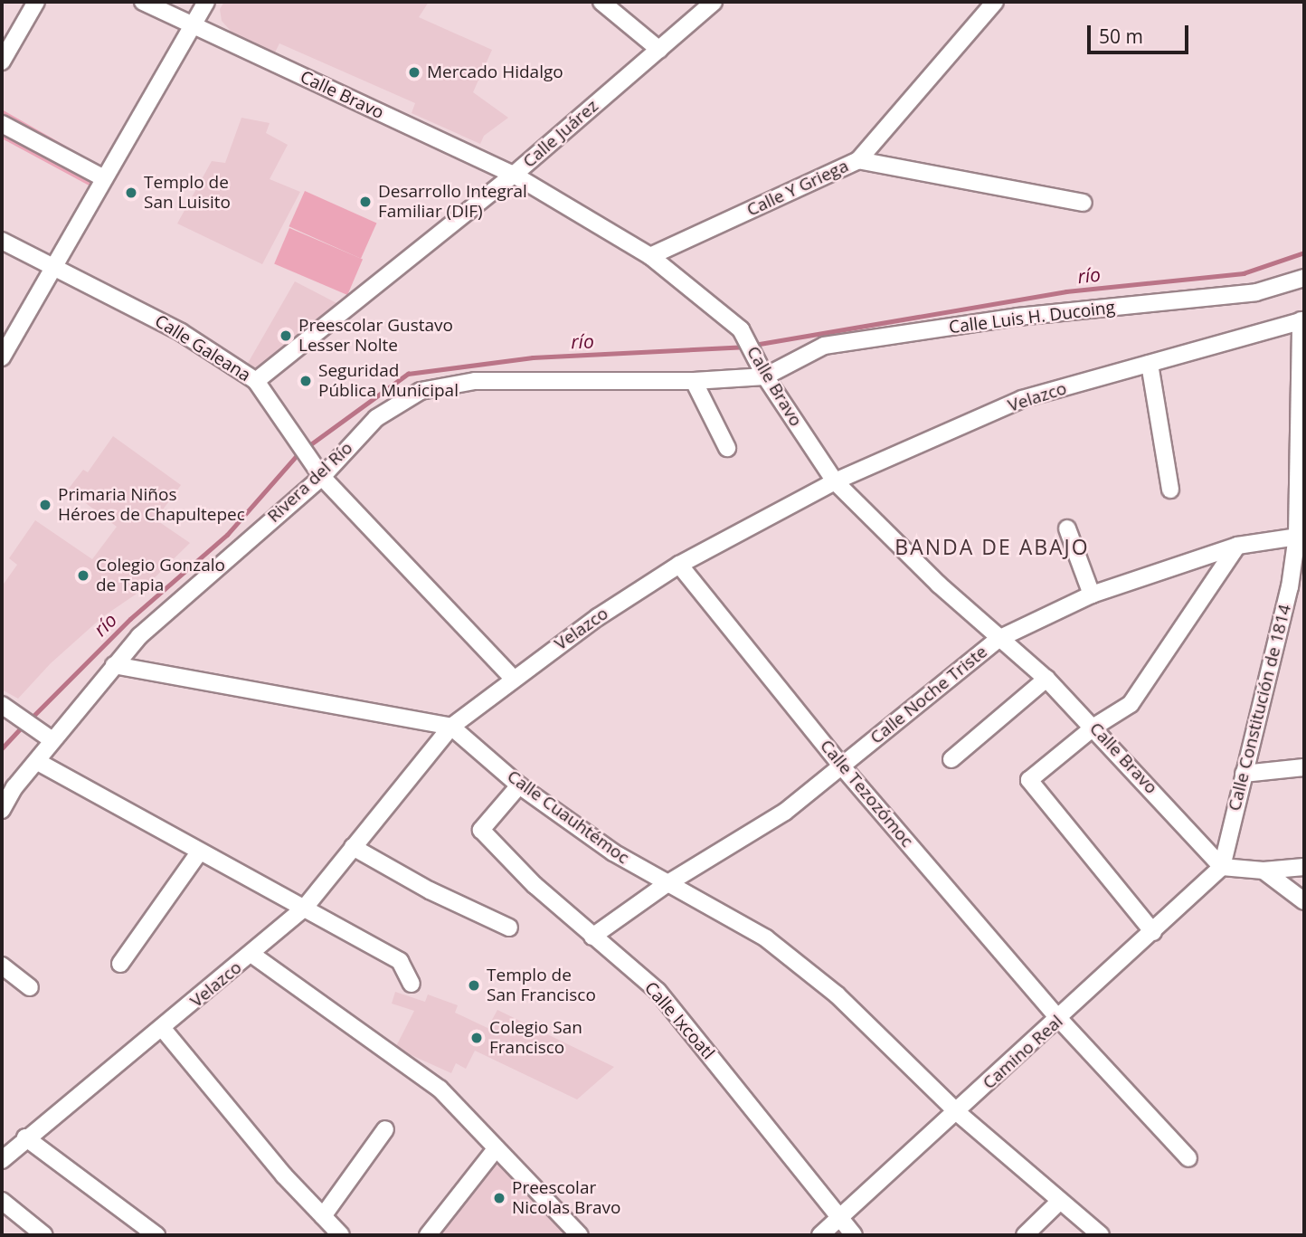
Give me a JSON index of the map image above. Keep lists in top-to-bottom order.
{
  "streets": {
    "street": [
      "Calle Bravo",
      "Calle Juárez",
      "Calle Y Griega",
      "Calle Luis H. Ducoing",
      "Calle Galeana",
      "Velazco",
      "Rivera del Río",
      "Calle Noche Triste",
      "Calle Constitución de 1814",
      "Calle Tezozómoc",
      "Calle Cuauhtémoc",
      "Calle Ixcoatl",
      "Camino Real"
    ]
  },
  "crossings": [
    ["Calle Bravo", "Calle Juárez"],
    ["Calle Bravo", "Calle Y Griega"],
    ["Calle Bravo", "Calle Luis H. Ducoing"],
    ["Calle Bravo", "Velazco"],
    ["Calle Bravo", "Rivera del Río"],
    ["Calle Bravo", "Calle Noche Triste"],
    ["Calle Bravo", "Calle Constitución de 1814"],
    ["Calle Bravo", "Camino Real"],
    ["Calle Juárez", "Calle Galeana"],
    ["Calle Luis H. Ducoing", "Rivera del Río"],
    ["Calle Galeana", "Velazco"],
    ["Calle Galeana", "Rivera del Río"],
    ["Velazco", "Calle Constitución de 1814"],
    ["Velazco", "Calle Tezozómoc"],
    ["Velazco", "Calle Cuauhtémoc"],
    ["Calle Noche Triste", "Calle Constitución de 1814"],
    ["Calle Noche Triste", "Calle Tezozómoc"],
    ["Calle Noche Triste", "Calle Cuauhtémoc"],
    ["Calle Noche Triste", "Calle Ixcoatl"],
    ["Calle Constitución de 1814", "Camino Real"],
    ["Calle Tezozómoc", "Camino Real"],
    ["Calle Cuauhtémoc", "Calle Ixcoatl"],
    ["Calle Cuauhtémoc", "Camino Real"],
    ["Calle Ixcoatl", "Camino Real"]
  ],
  "districts": ["BANDA DE ABAJO"],
  "water": ["río"],
  "places": [
    "Mercado Hidalgo",
    "Templo de San Luisito",
    "Desarrollo Integral Familiar (DIF)",
    "Preescolar Gustavo Lesser Nolte",
    "Seguridad Pública Municipal",
    "Primaria Niños Héroes de Chapultepec",
    "Colegio Gonzalo de Tapia",
    "Templo de San Francisco",
    "Colegio San Francisco",
    "Preescolar Nicolas Bravo"
  ],
  "scale_bar": "50 m"
}
